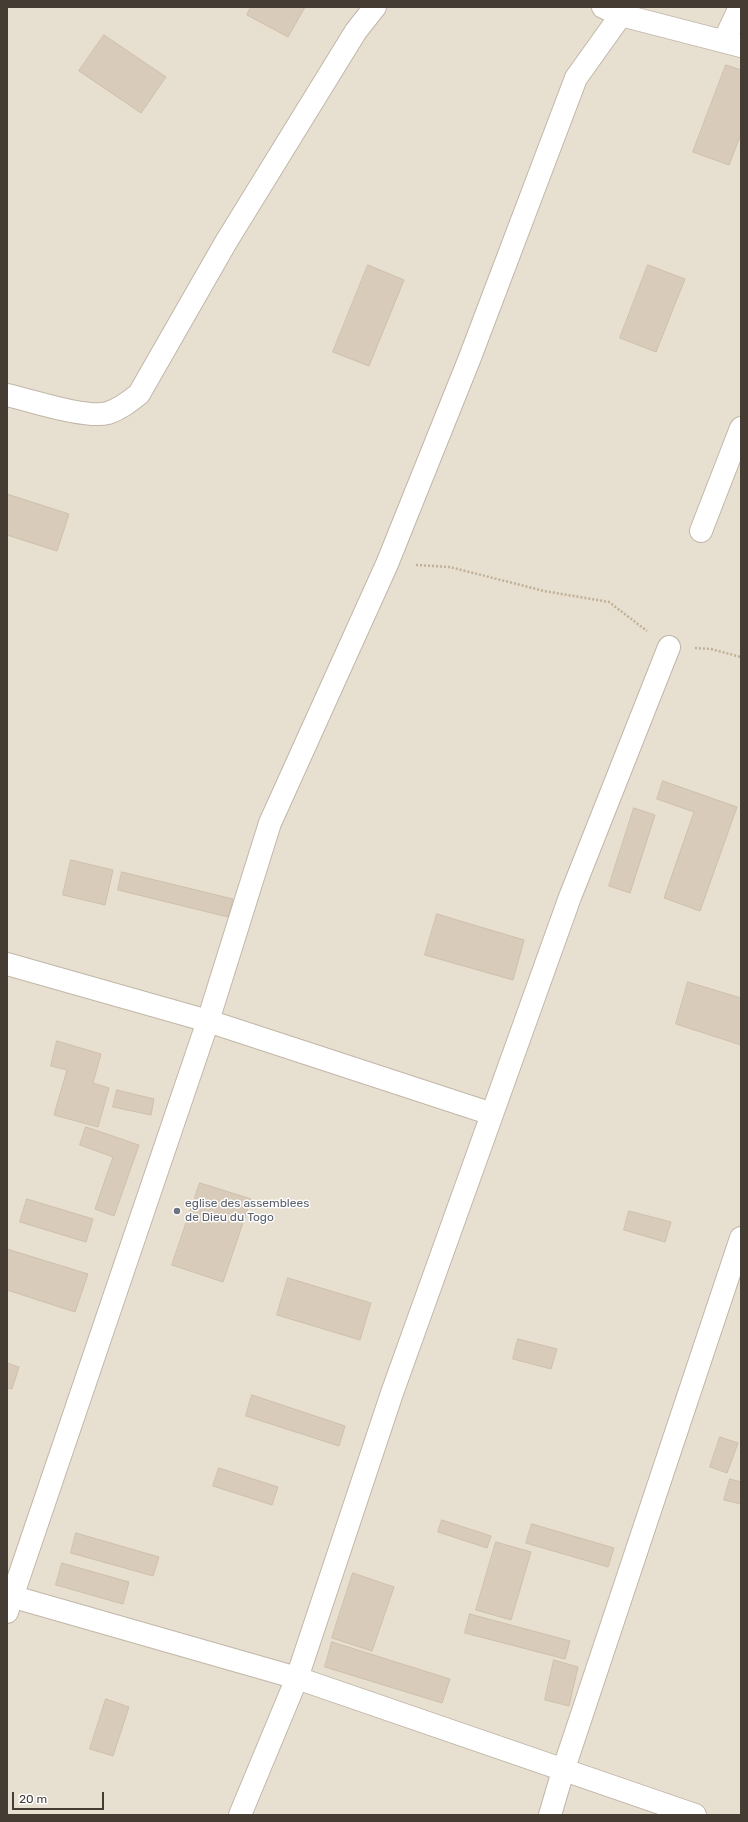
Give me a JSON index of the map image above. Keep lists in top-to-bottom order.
{
  "places": ["eglise des assemblees de Dieu du Togo"],
  "scale_bar": "20 m"
}
